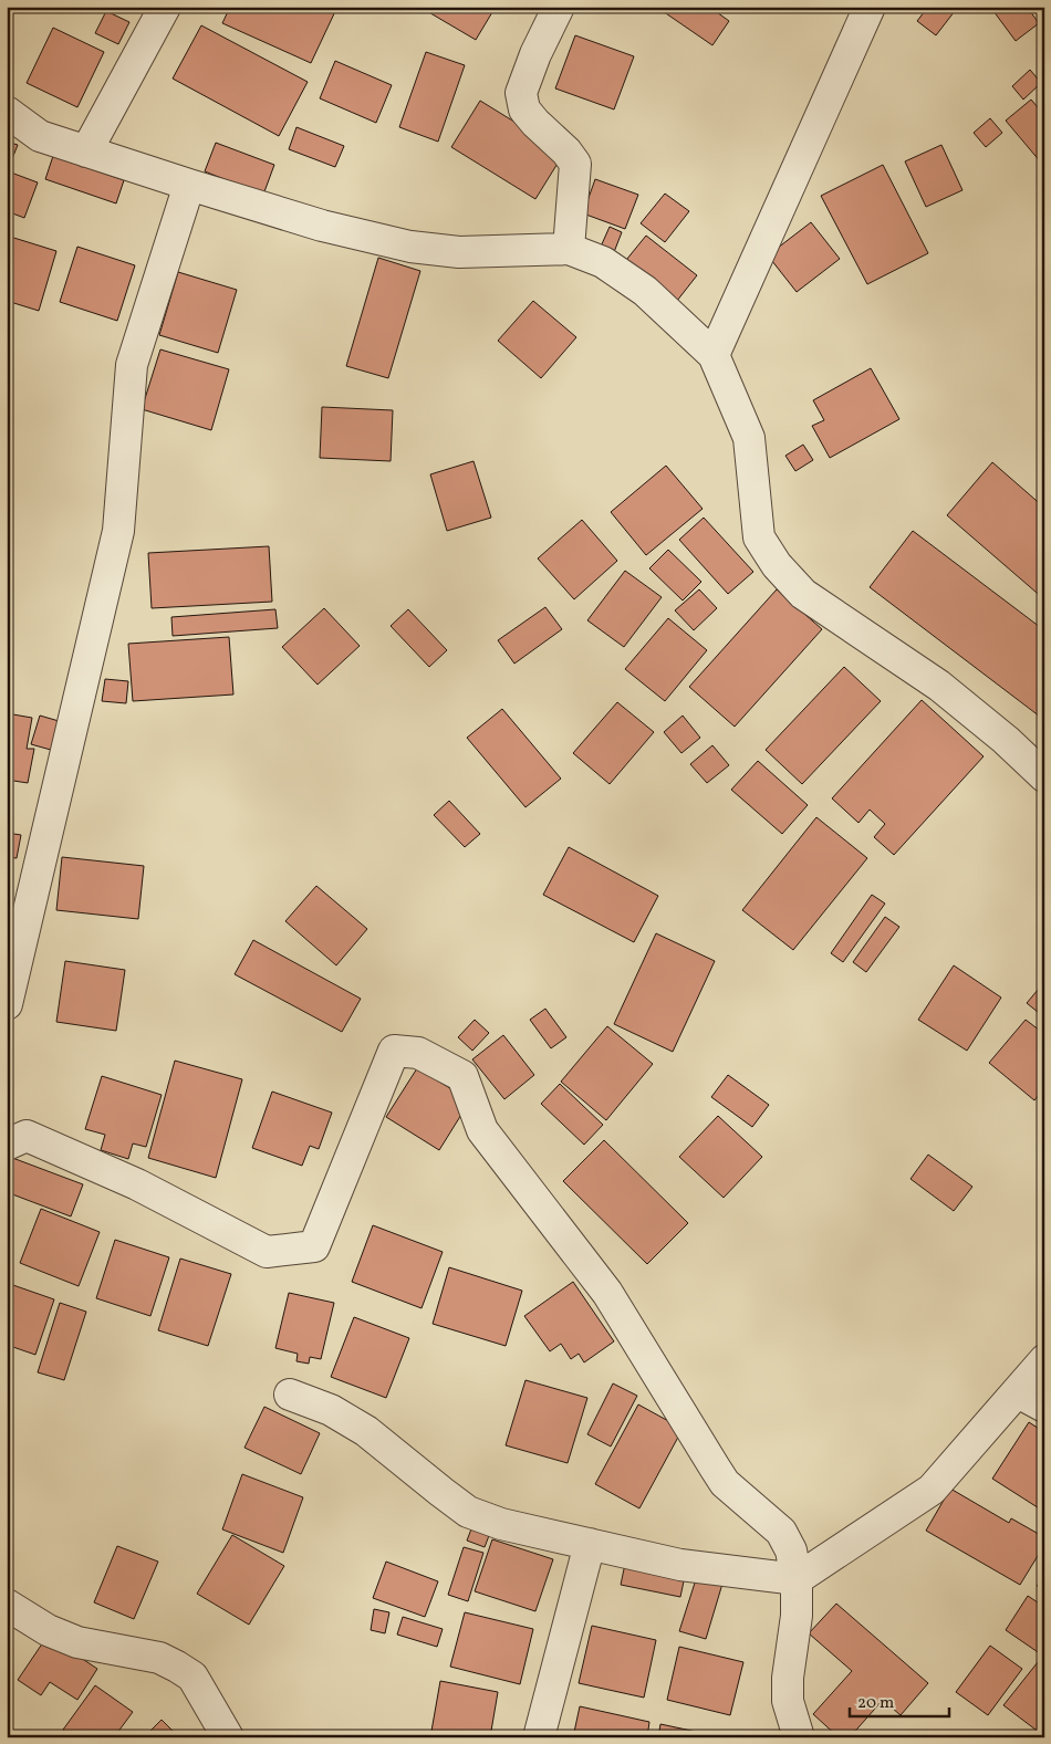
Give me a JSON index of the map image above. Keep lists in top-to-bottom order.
{
  "scale_bar": "20 m"
}
